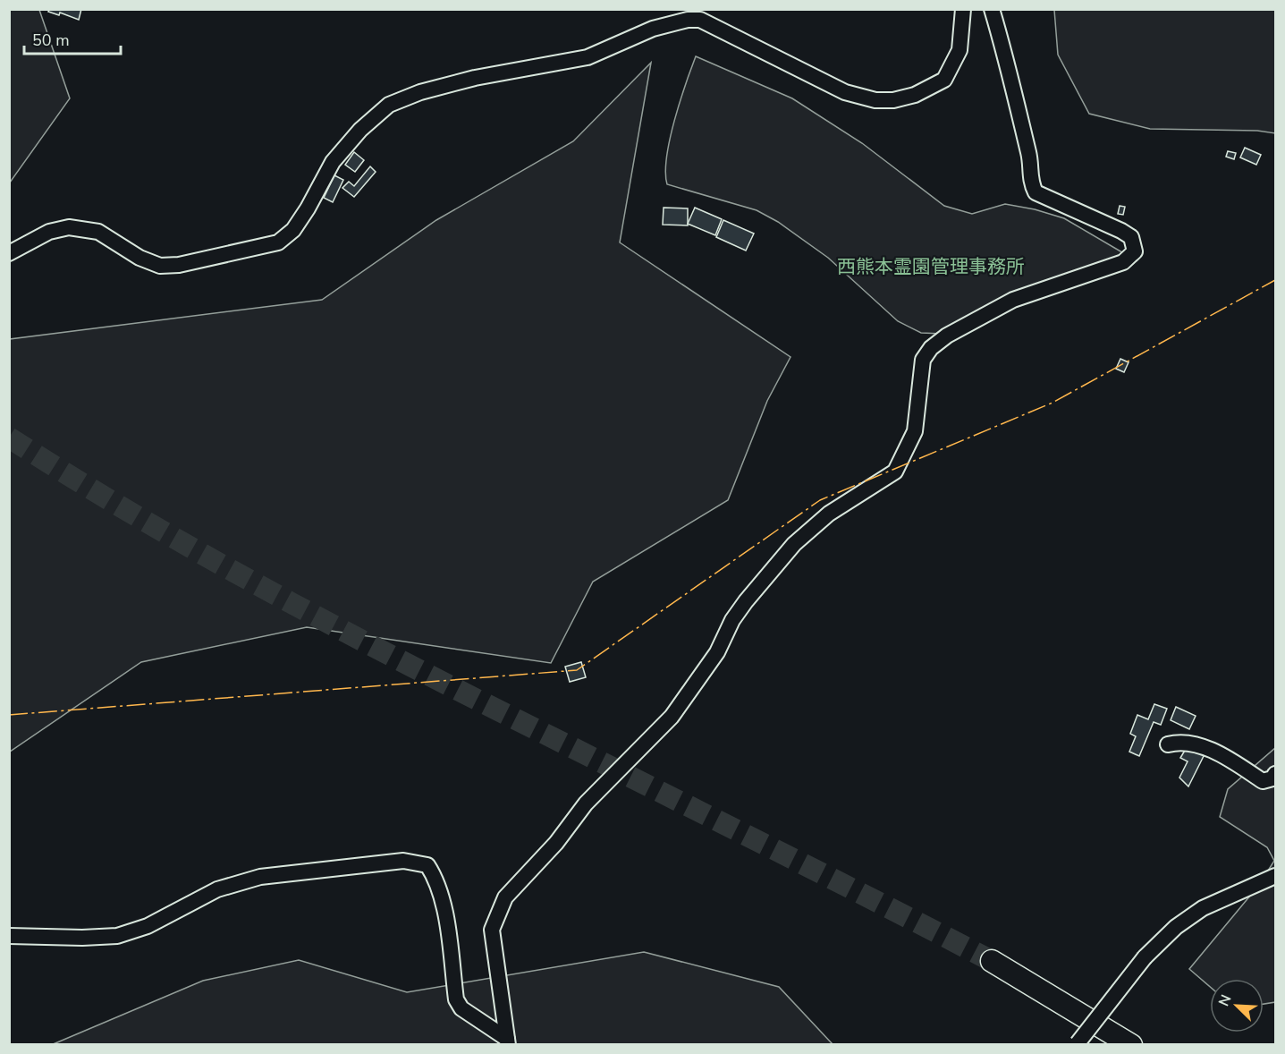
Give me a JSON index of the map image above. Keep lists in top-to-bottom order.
{
  "parks": ["西熊本霊園管理事務所"],
  "scale_bar": "50 m",
  "north": "top left"
}
